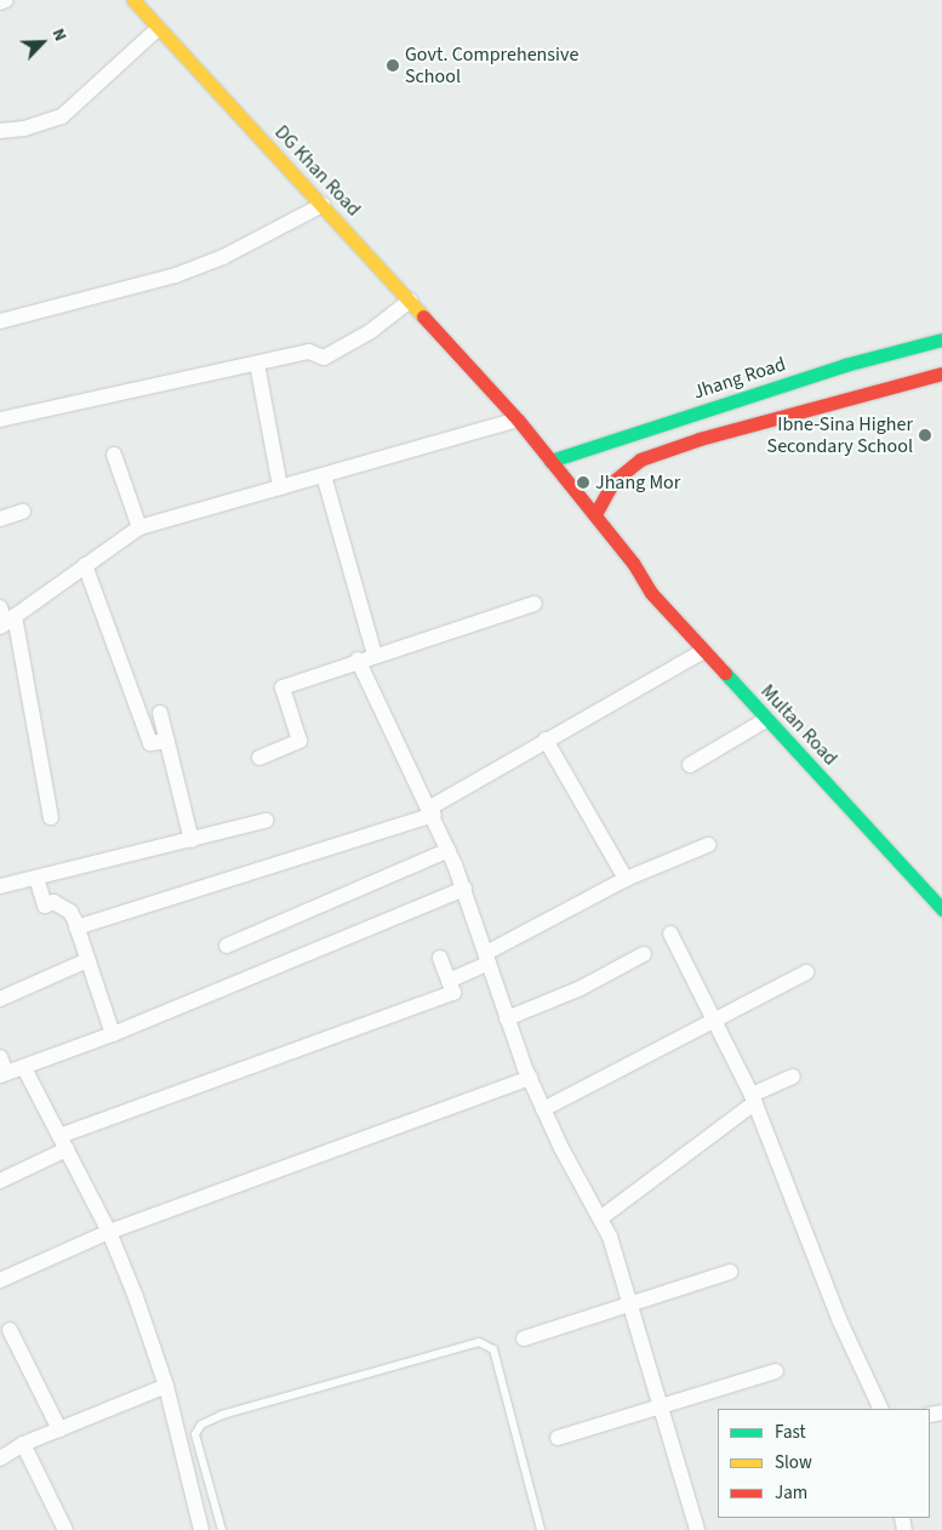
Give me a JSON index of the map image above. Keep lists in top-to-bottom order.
{
  "streets": {
    "main road": ["DG Khan Road", "Jhang Road", "Multan Road"]
  },
  "crossings": [
    ["DG Khan Road", "Multan Road"],
    ["Jhang Road", "Multan Road"]
  ],
  "places": ["Govt. Comprehensive School", "Ibne-Sina Higher Secondary School", "Jhang Mor"],
  "legend": ["Fast", "Slow", "Jam"],
  "north": "top right"
}
